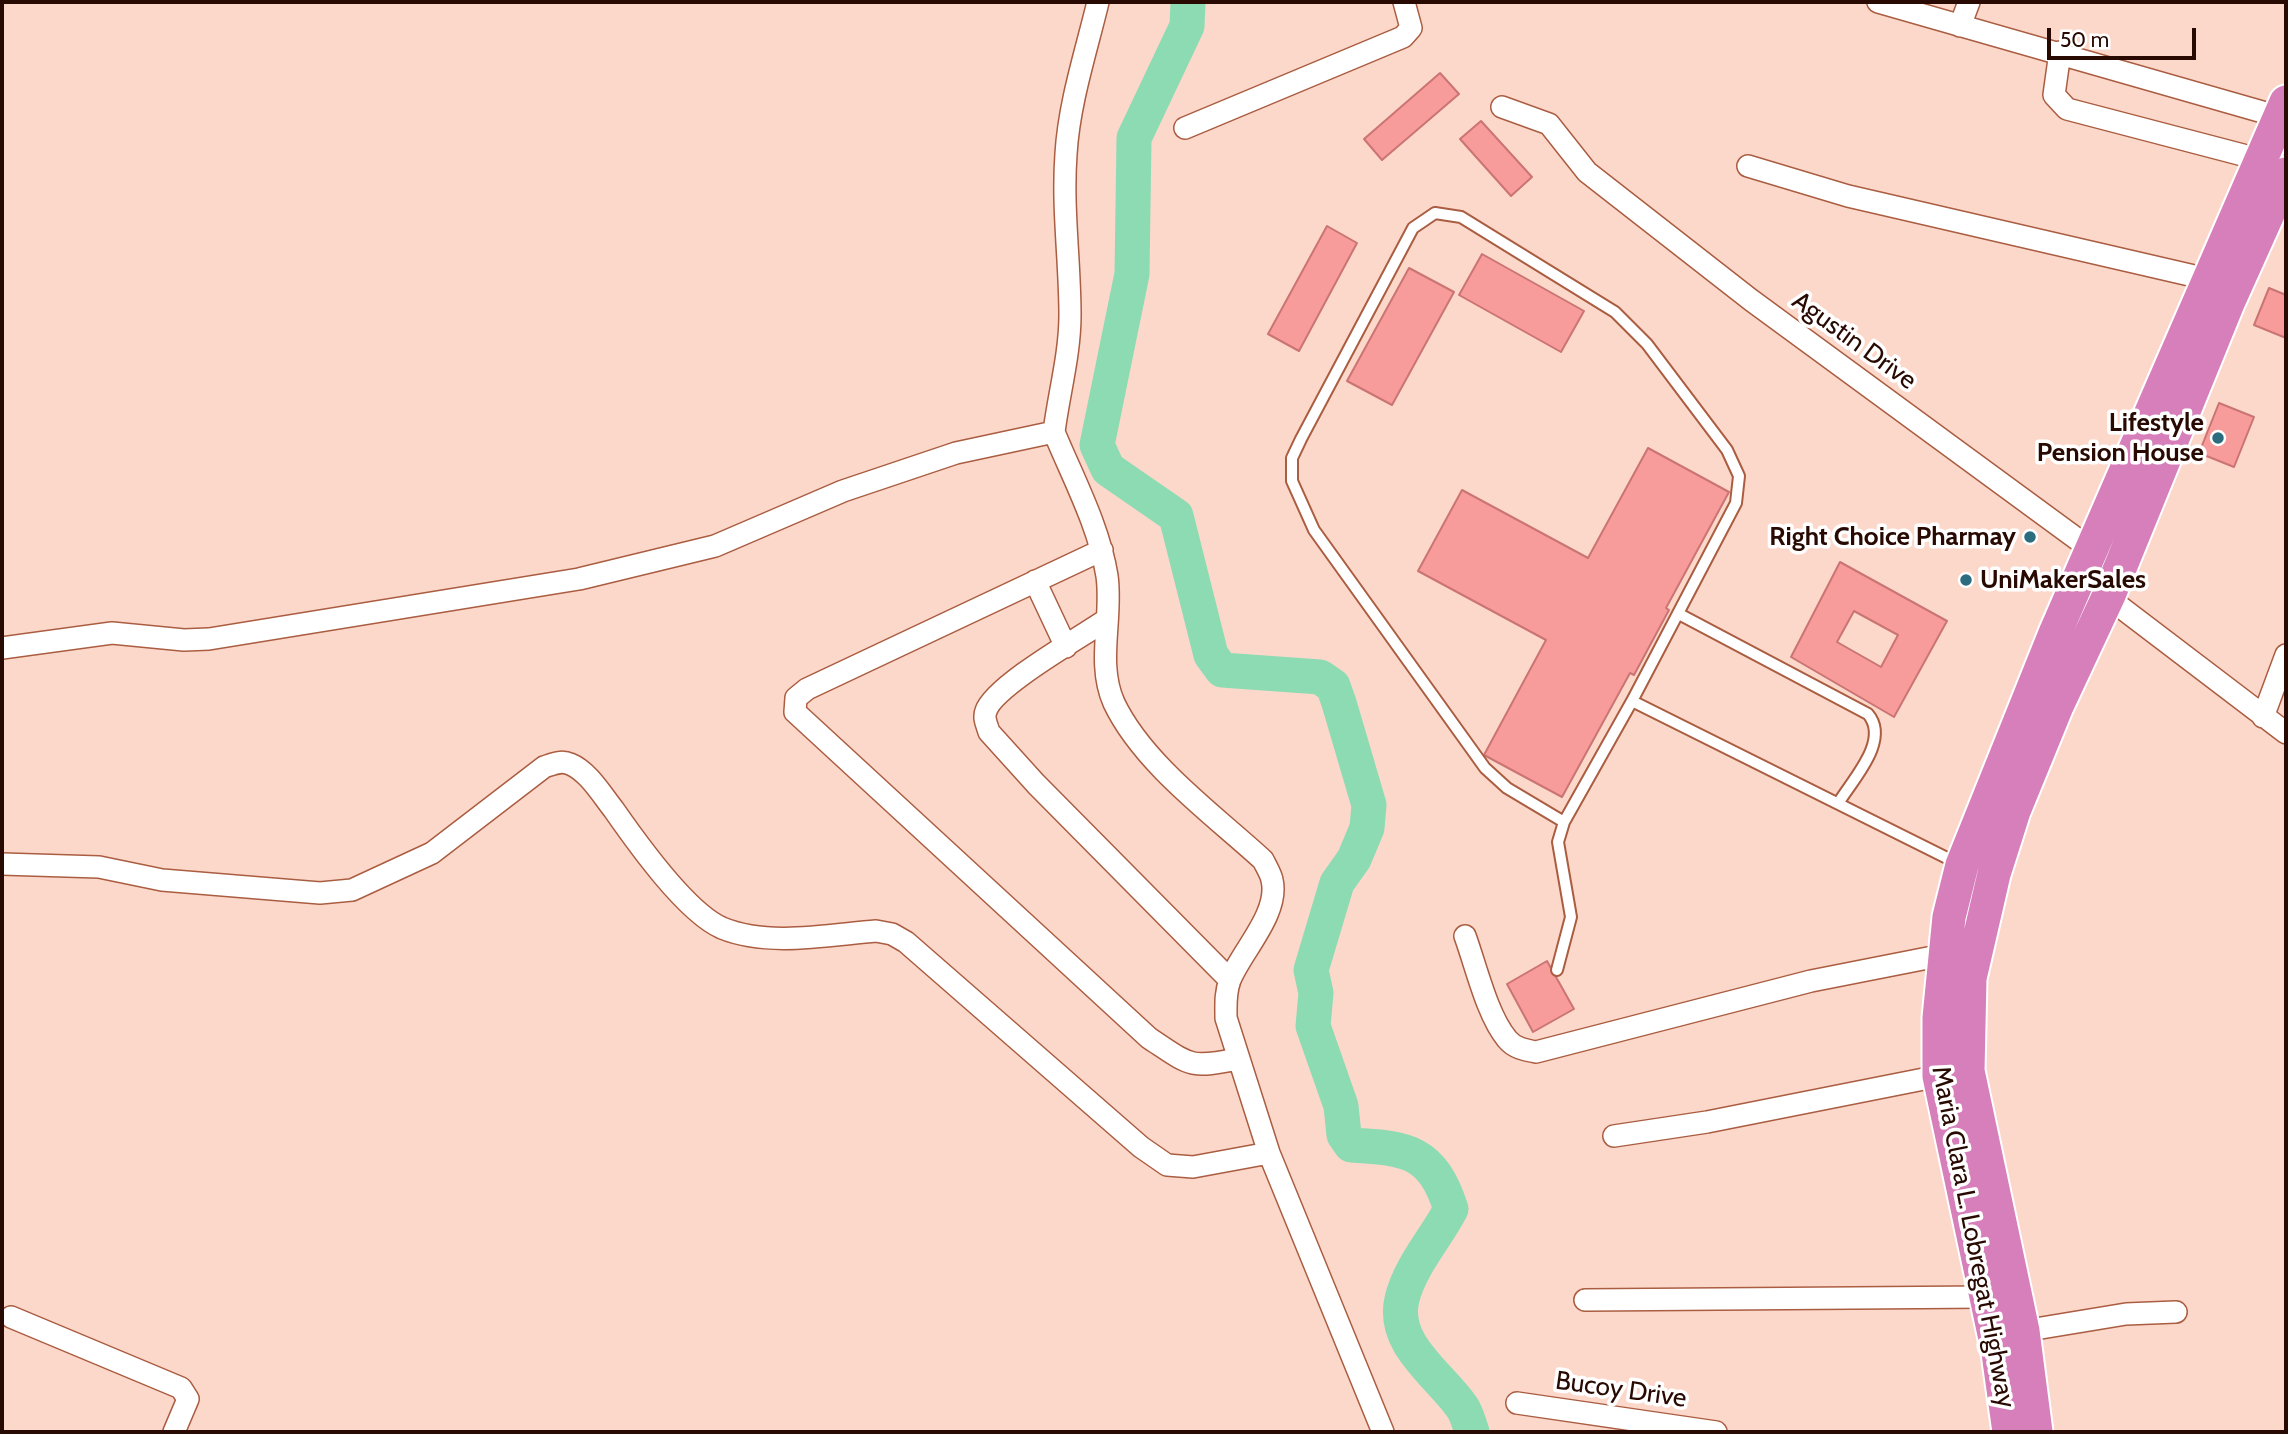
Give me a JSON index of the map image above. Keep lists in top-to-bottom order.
{
  "streets": {
    "highway": ["Maria Clara L. Lobregat Highway"],
    "street": ["Agustin Drive", "Bucoy Drive"]
  },
  "crossings": [
    ["Agustin Drive", "Maria Clara L. Lobregat Highway"]
  ],
  "places": ["Lifestyle Pension House", "Right Choice Pharmay", "UniMakerSales"],
  "scale_bar": "50 m"
}
